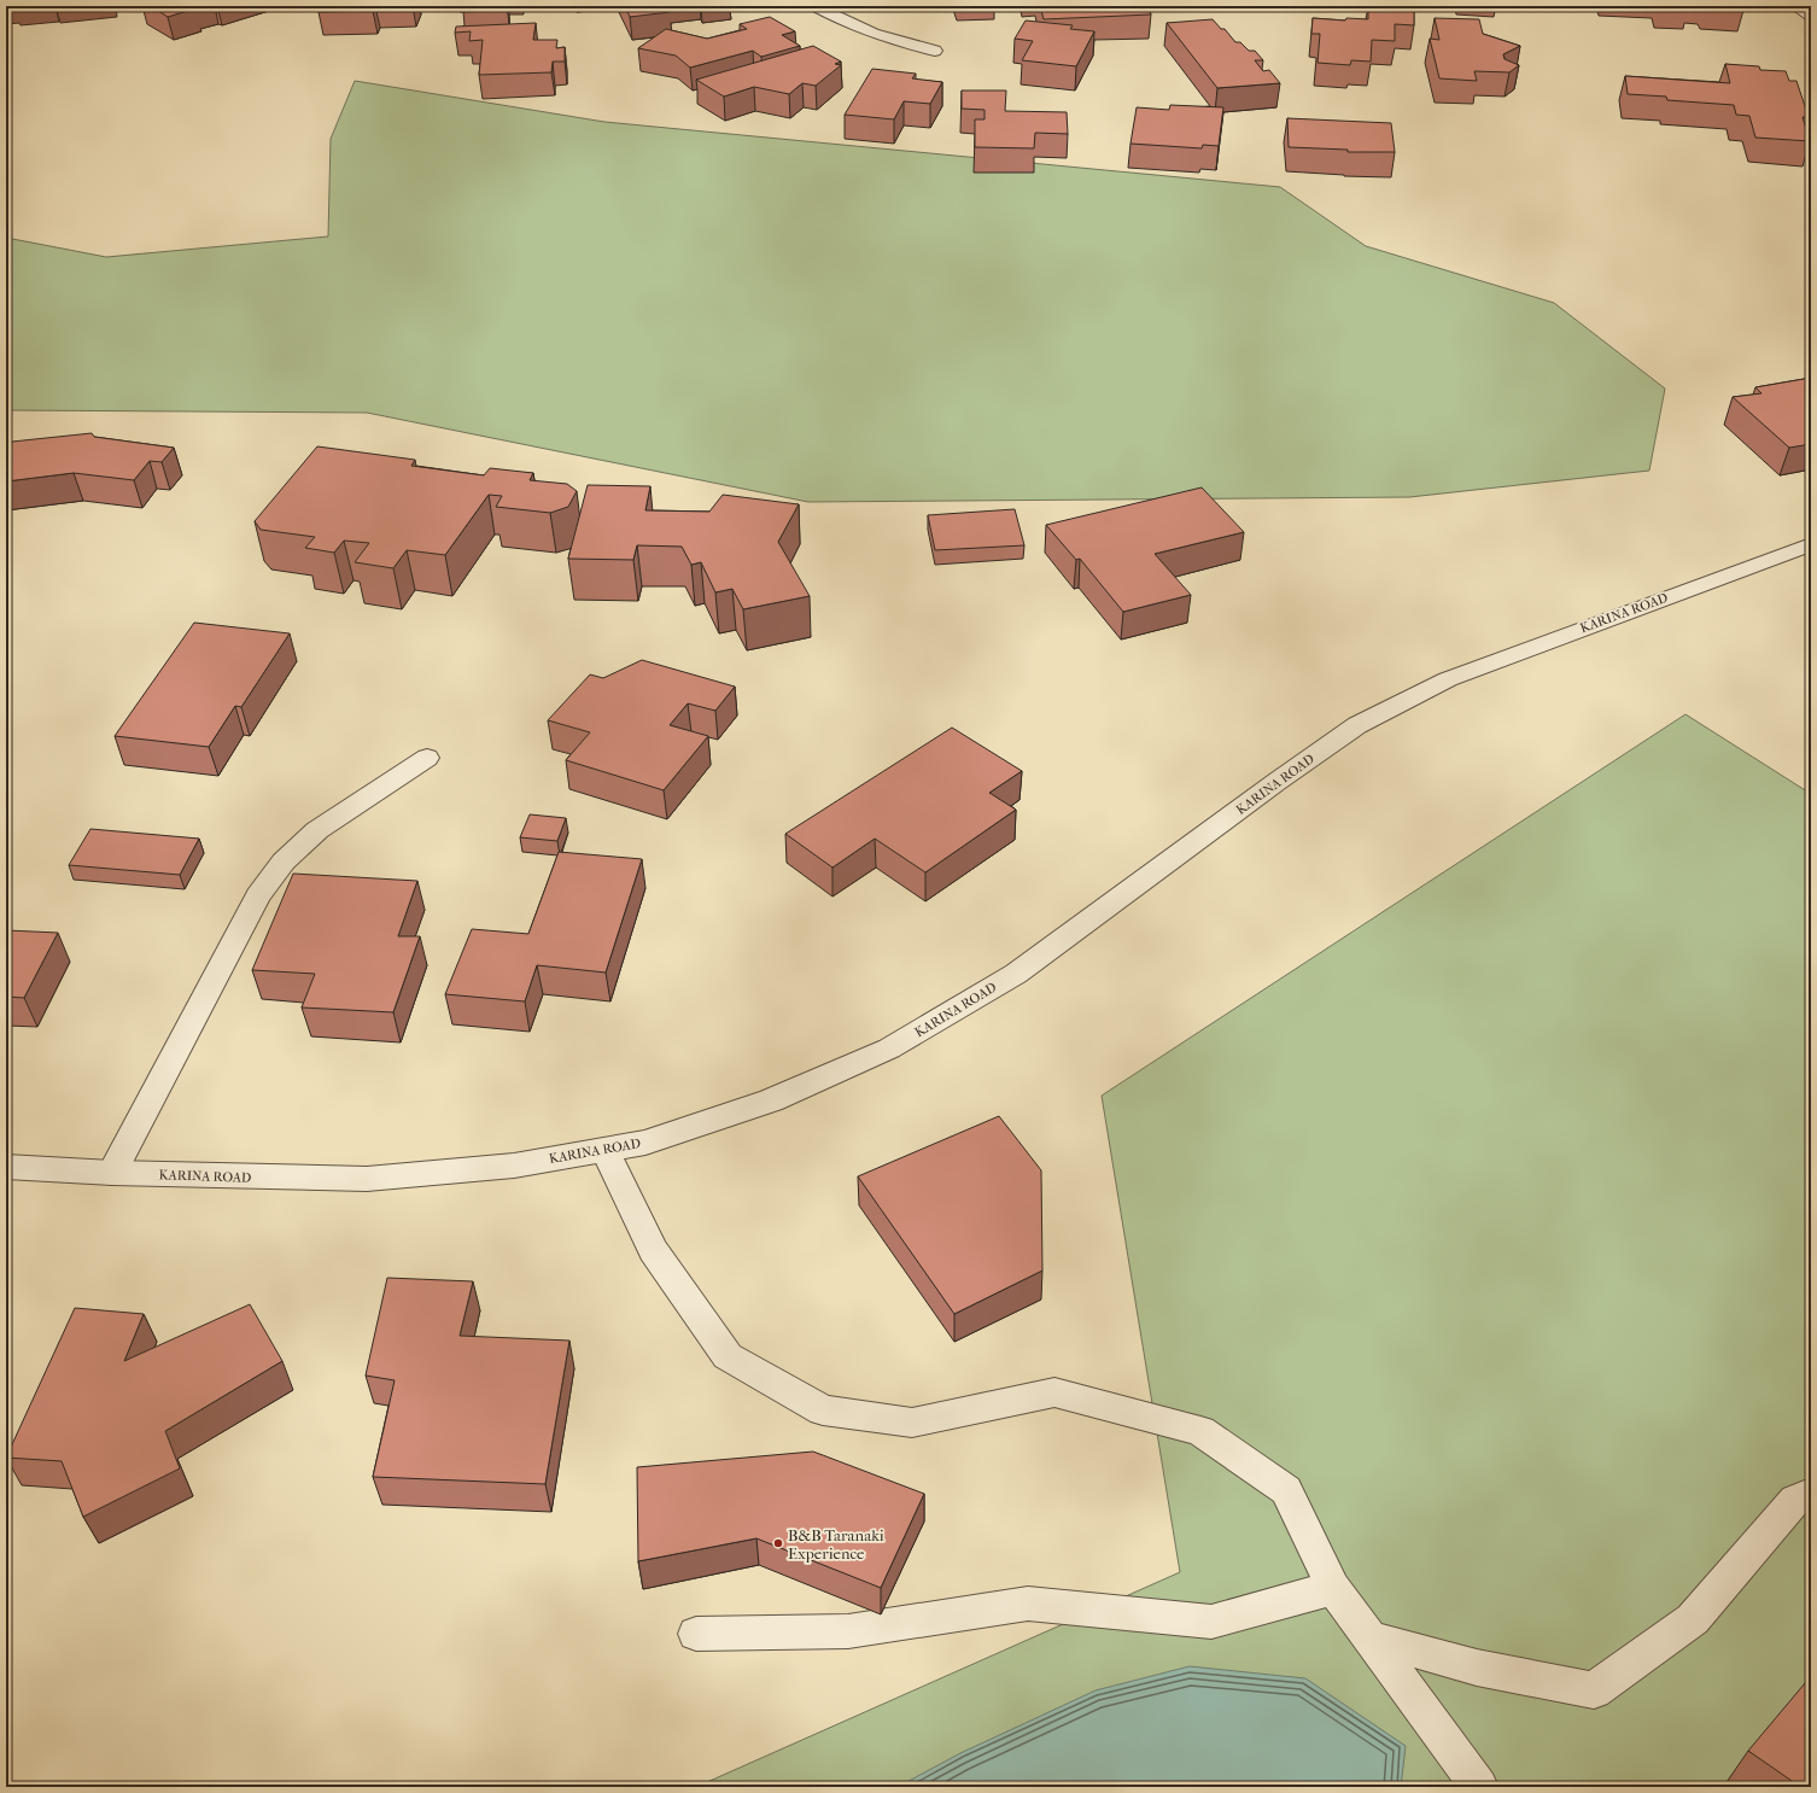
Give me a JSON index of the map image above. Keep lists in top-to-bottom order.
{
  "streets": {
    "street": ["KARINA ROAD"]
  },
  "places": ["B&B Taranaki Experience"]
}
